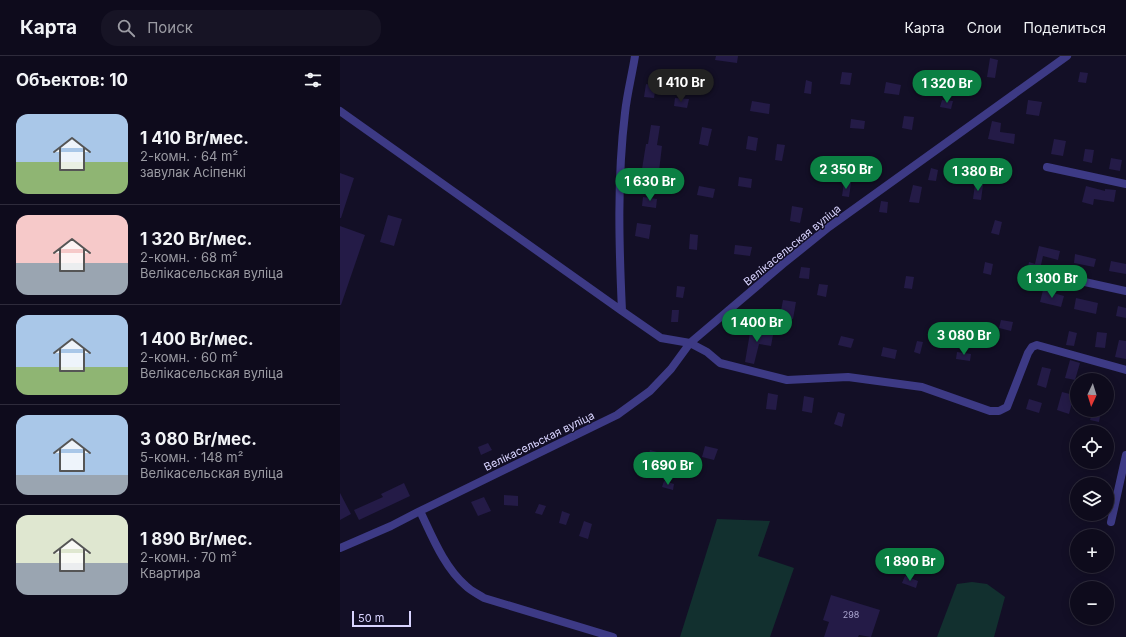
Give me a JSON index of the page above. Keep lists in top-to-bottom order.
{
  "streets": {
    "street": ["Велікасельская вуліца"]
  },
  "house_numbers": ["298"],
  "scale_bar": "50 m",
  "north": "bottom",
  "page": {
    "header": "Карта",
    "search": "Поиск",
    "nav": ["Карта", "Слои", "Поделиться"],
    "heading": "Объектов: 10",
    "price": [
      "1 410 Br",
      "1 320 Br",
      "2 350 Br",
      "1 380 Br",
      "1 630 Br",
      "1 300 Br",
      "1 400 Br",
      "3 080 Br",
      "1 690 Br",
      "1 890 Br"
    ],
    "list": [
      {
        "name": "1 410 Br/мес.",
        "note": "2-комн. · 64 m² · завулак Асіпенкі"
      },
      {
        "name": "1 320 Br/мес.",
        "note": "2-комн. · 68 m² · Велікасельская вуліца"
      },
      {
        "name": "1 400 Br/мес.",
        "note": "2-комн. · 60 m² · Велікасельская вуліца"
      },
      {
        "name": "3 080 Br/мес.",
        "note": "5-комн. · 148 m² · Велікасельская вуліца"
      },
      {
        "name": "1 890 Br/мес.",
        "note": "2-комн. · 70 m² · Квартира"
      }
    ],
    "map_buttons": ["+", "−"],
    "scale": "50 m"
  }
}
